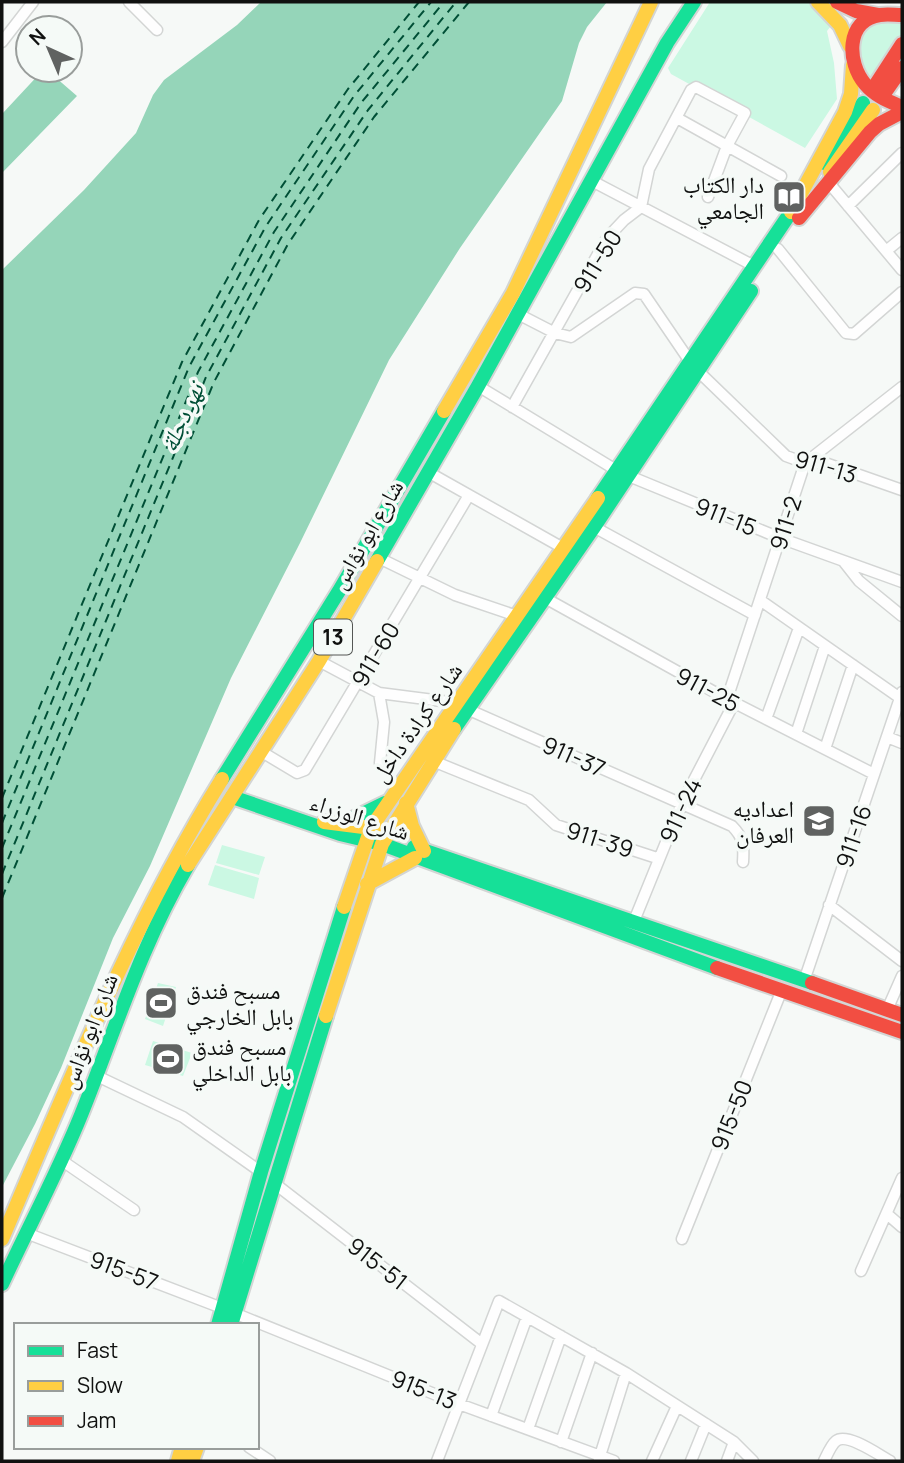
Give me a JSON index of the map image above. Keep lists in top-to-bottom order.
{
  "streets": {
    "main road": [
      "شارع ابو نؤاس",
      "13",
      "شارع كرادة داخل",
      "شارع الوزراء"
    ],
    "street": [
      "911-50",
      "911-13",
      "911-15",
      "911-2",
      "911-60",
      "911-25",
      "911-37",
      "911-24",
      "911-16",
      "911-39",
      "915-50",
      "915-51",
      "915-57",
      "915-13"
    ]
  },
  "crossings": [
    ["911-50", "911-13"],
    ["911-50", "911-15"],
    ["911-13", "911-2"],
    ["911-13", "شارع كرادة داخل"],
    ["911-15", "911-2"],
    ["911-15", "شارع ابو نؤاس"],
    ["911-15", "شارع كرادة داخل"],
    ["911-2", "911-25"],
    ["911-2", "911-24"],
    ["شارع ابو نؤاس", "911-60"],
    ["شارع ابو نؤاس", "911-37"],
    ["شارع ابو نؤاس", "شارع الوزراء"],
    ["شارع ابو نؤاس", "915-57"],
    ["911-60", "911-37"],
    ["911-25", "شارع كرادة داخل"],
    ["911-25", "911-24"],
    ["911-25", "911-16"],
    ["شارع كرادة داخل", "911-37"],
    ["شارع كرادة داخل", "شارع الوزراء"],
    ["شارع كرادة داخل", "911-39"],
    ["شارع كرادة داخل", "915-51"],
    ["شارع كرادة داخل", "915-57"],
    ["شارع كرادة داخل", "915-13"],
    ["911-37", "911-24"],
    ["911-24", "شارع الوزراء"],
    ["911-24", "911-39"],
    ["شارع الوزراء", "911-16"],
    ["شارع الوزراء", "915-50"],
    ["915-57", "915-13"]
  ],
  "water": ["نهر دجلة"],
  "places": {
    "library": ["دار الكتاب الجامعي"],
    "school or university": ["اعداديه العرفان"],
    "sports": ["مسبح فندق بابل الخارجي", "مسبح فندق بابل الداخلي"]
  },
  "legend": ["Fast", "Slow", "Jam"],
  "north": "top left"
}
